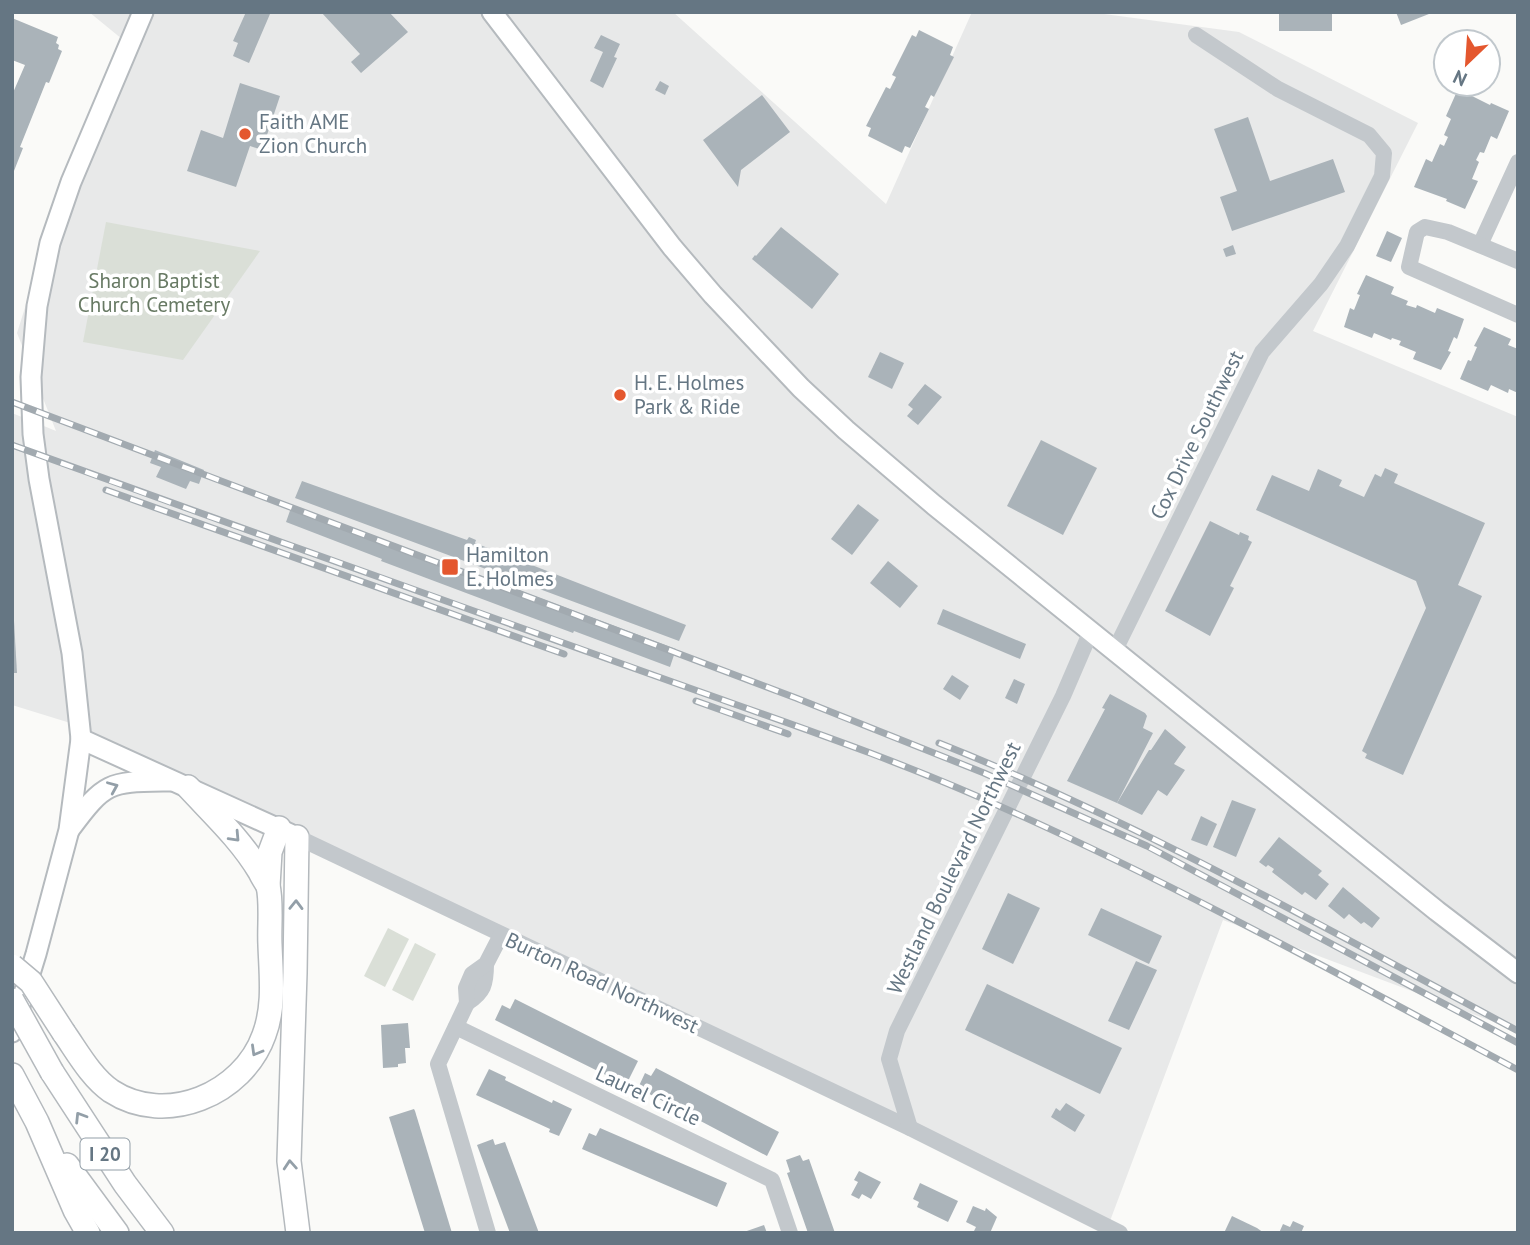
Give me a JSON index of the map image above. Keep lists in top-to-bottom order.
{
  "streets": {
    "highway": ["I 20"],
    "main road": ["Burton Road Northwest"],
    "street": ["Cox Drive Southwest", "Westland Boulevard Northwest", "Laurel Circle"]
  },
  "crossings": [
    ["Westland Boulevard Northwest", "Burton Road Northwest"]
  ],
  "parks": ["Sharon Baptist Church Cemetery"],
  "places": {
    "other": ["Faith AME Zion Church", "H. E. Holmes Park & Ride"],
    "transit": ["Hamilton E. Holmes"]
  },
  "north": "bottom left"
}
